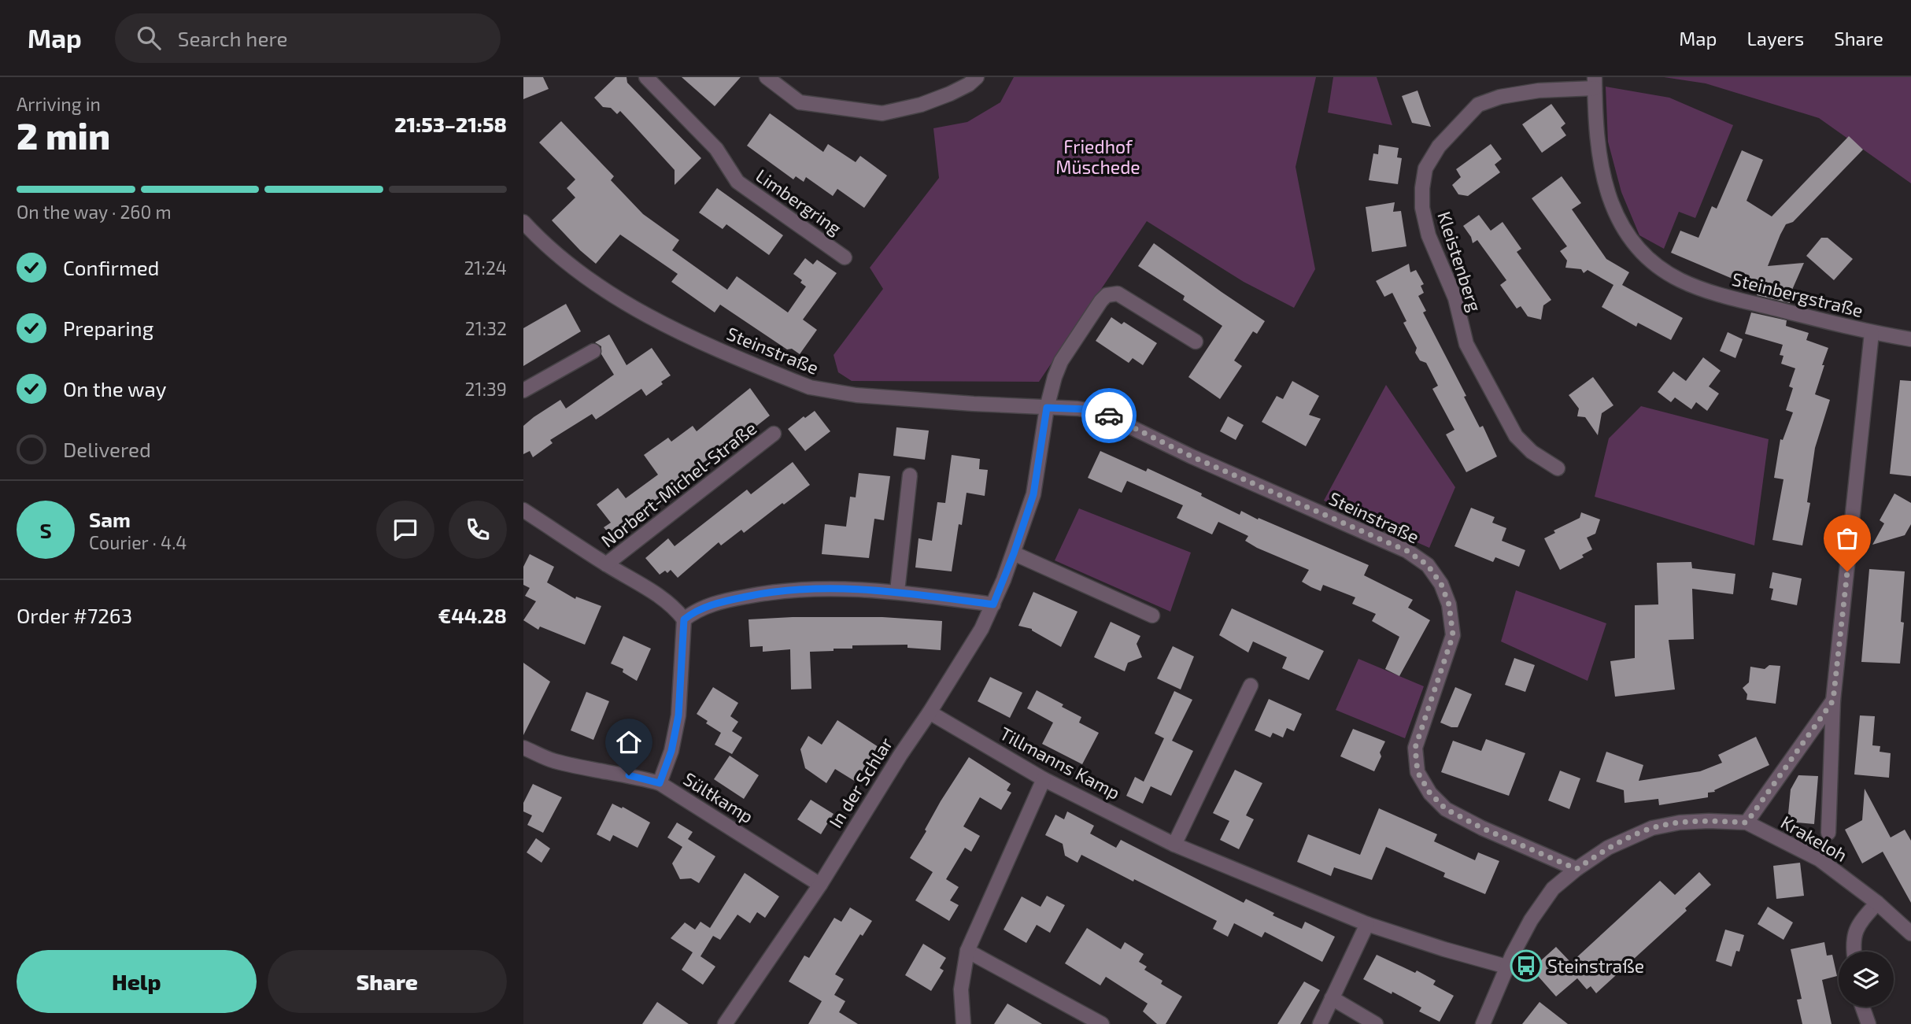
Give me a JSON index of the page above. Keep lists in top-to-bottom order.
{
  "streets": {
    "street": [
      "Limbergring",
      "Kleistenberg",
      "Steinbergstraße",
      "Steinstraße",
      "Norbert-Michel-Straße",
      "Tillmanns Kamp",
      "In der Schlar",
      "Sültkamp",
      "Krakeloh"
    ]
  },
  "crossings": [
    ["Kleistenberg", "Steinbergstraße"],
    ["Steinbergstraße", "Krakeloh"],
    ["Steinstraße", "In der Schlar"],
    ["Steinstraße", "Krakeloh"],
    ["Tillmanns Kamp", "In der Schlar"],
    ["Tillmanns Kamp", "Krakeloh"],
    ["In der Schlar", "Sültkamp"]
  ],
  "parks": ["Friedhof Müschede"],
  "places": {
    "bus stop": ["Steinstraße"]
  },
  "page": {
    "header": "Map",
    "search": "Search here",
    "nav": ["Map", "Layers", "Share"],
    "heading": ["2 min", "Arriving in", "21:53–21:58"],
    "panel": [
      "Sam",
      "Courier · 4.4",
      "Order #7263",
      "€44.28"
    ],
    "bar": "On the way · 260 m",
    "list": [
      ["Confirmed", "21:24"],
      ["Preparing", "21:32"],
      ["On the way", "21:39"],
      "Delivered"
    ],
    "round": "S",
    "buttons": ["Help", "Share"]
  }
}
